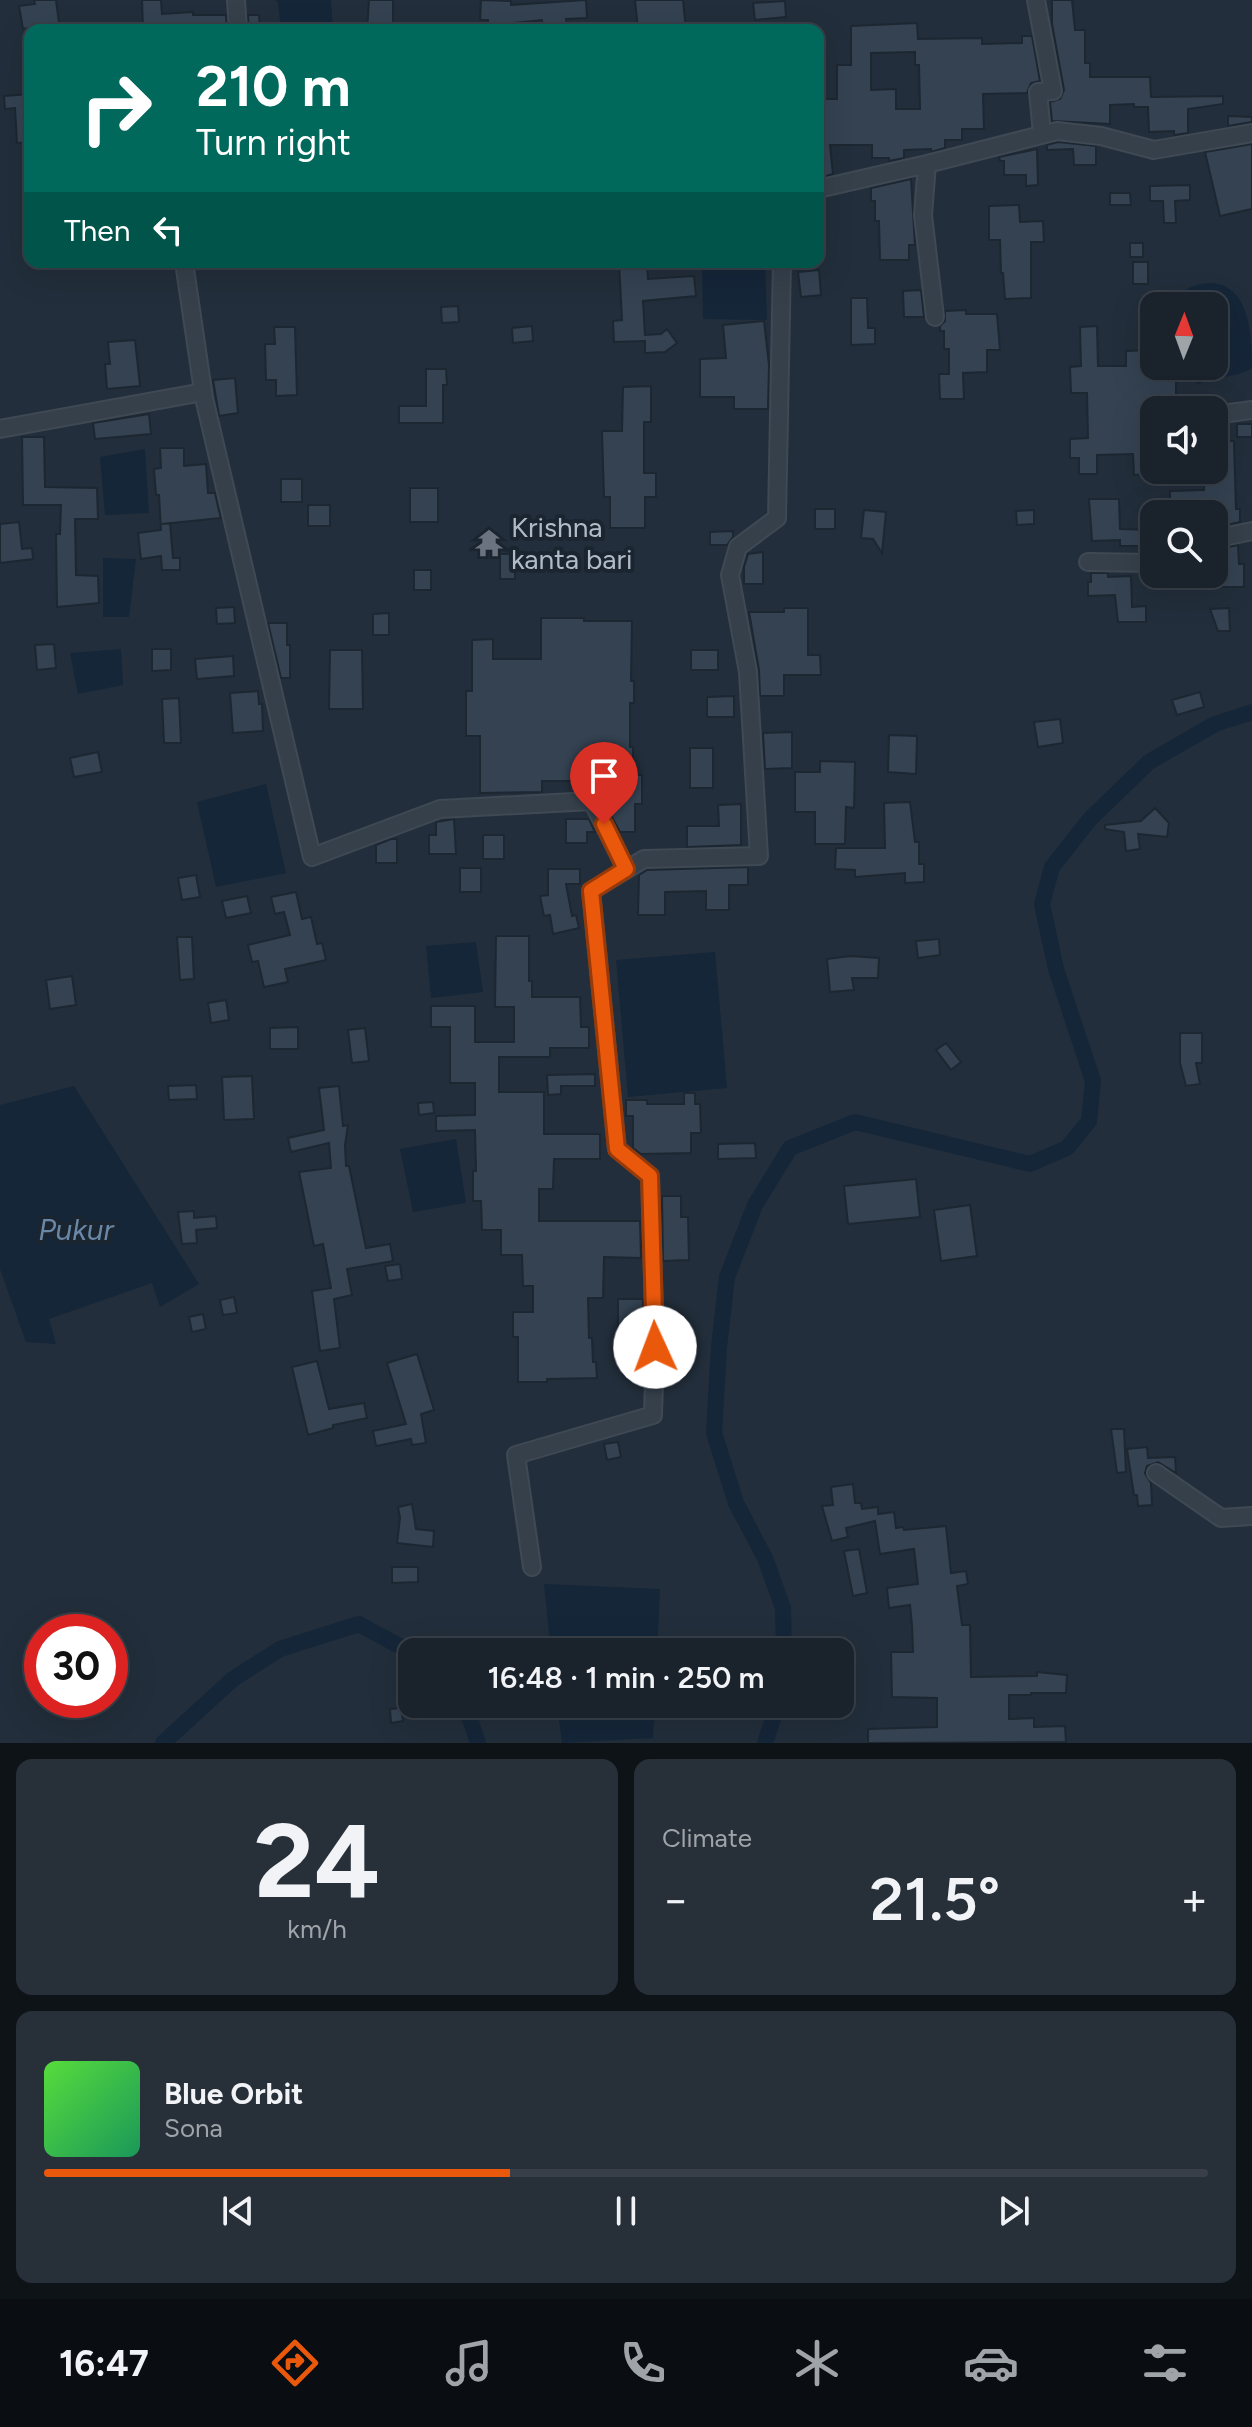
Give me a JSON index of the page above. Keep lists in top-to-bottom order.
{
  "water": ["Pukur"],
  "places": {
    "temple": ["Krishna kanta bari"]
  },
  "north": "top",
  "page": {
    "turn": ["210 m", "Turn right"],
    "then": "Then",
    "limit": "30",
    "trip": "16:48 · 1 min · 250 m",
    "tile": [
      ["24", "km/h"],
      "Climate"
    ],
    "heat": ["−", "21.5°", "+"],
    "song": ["Blue Orbit", "Sona"],
    "tabs": "16:47"
  }
}
